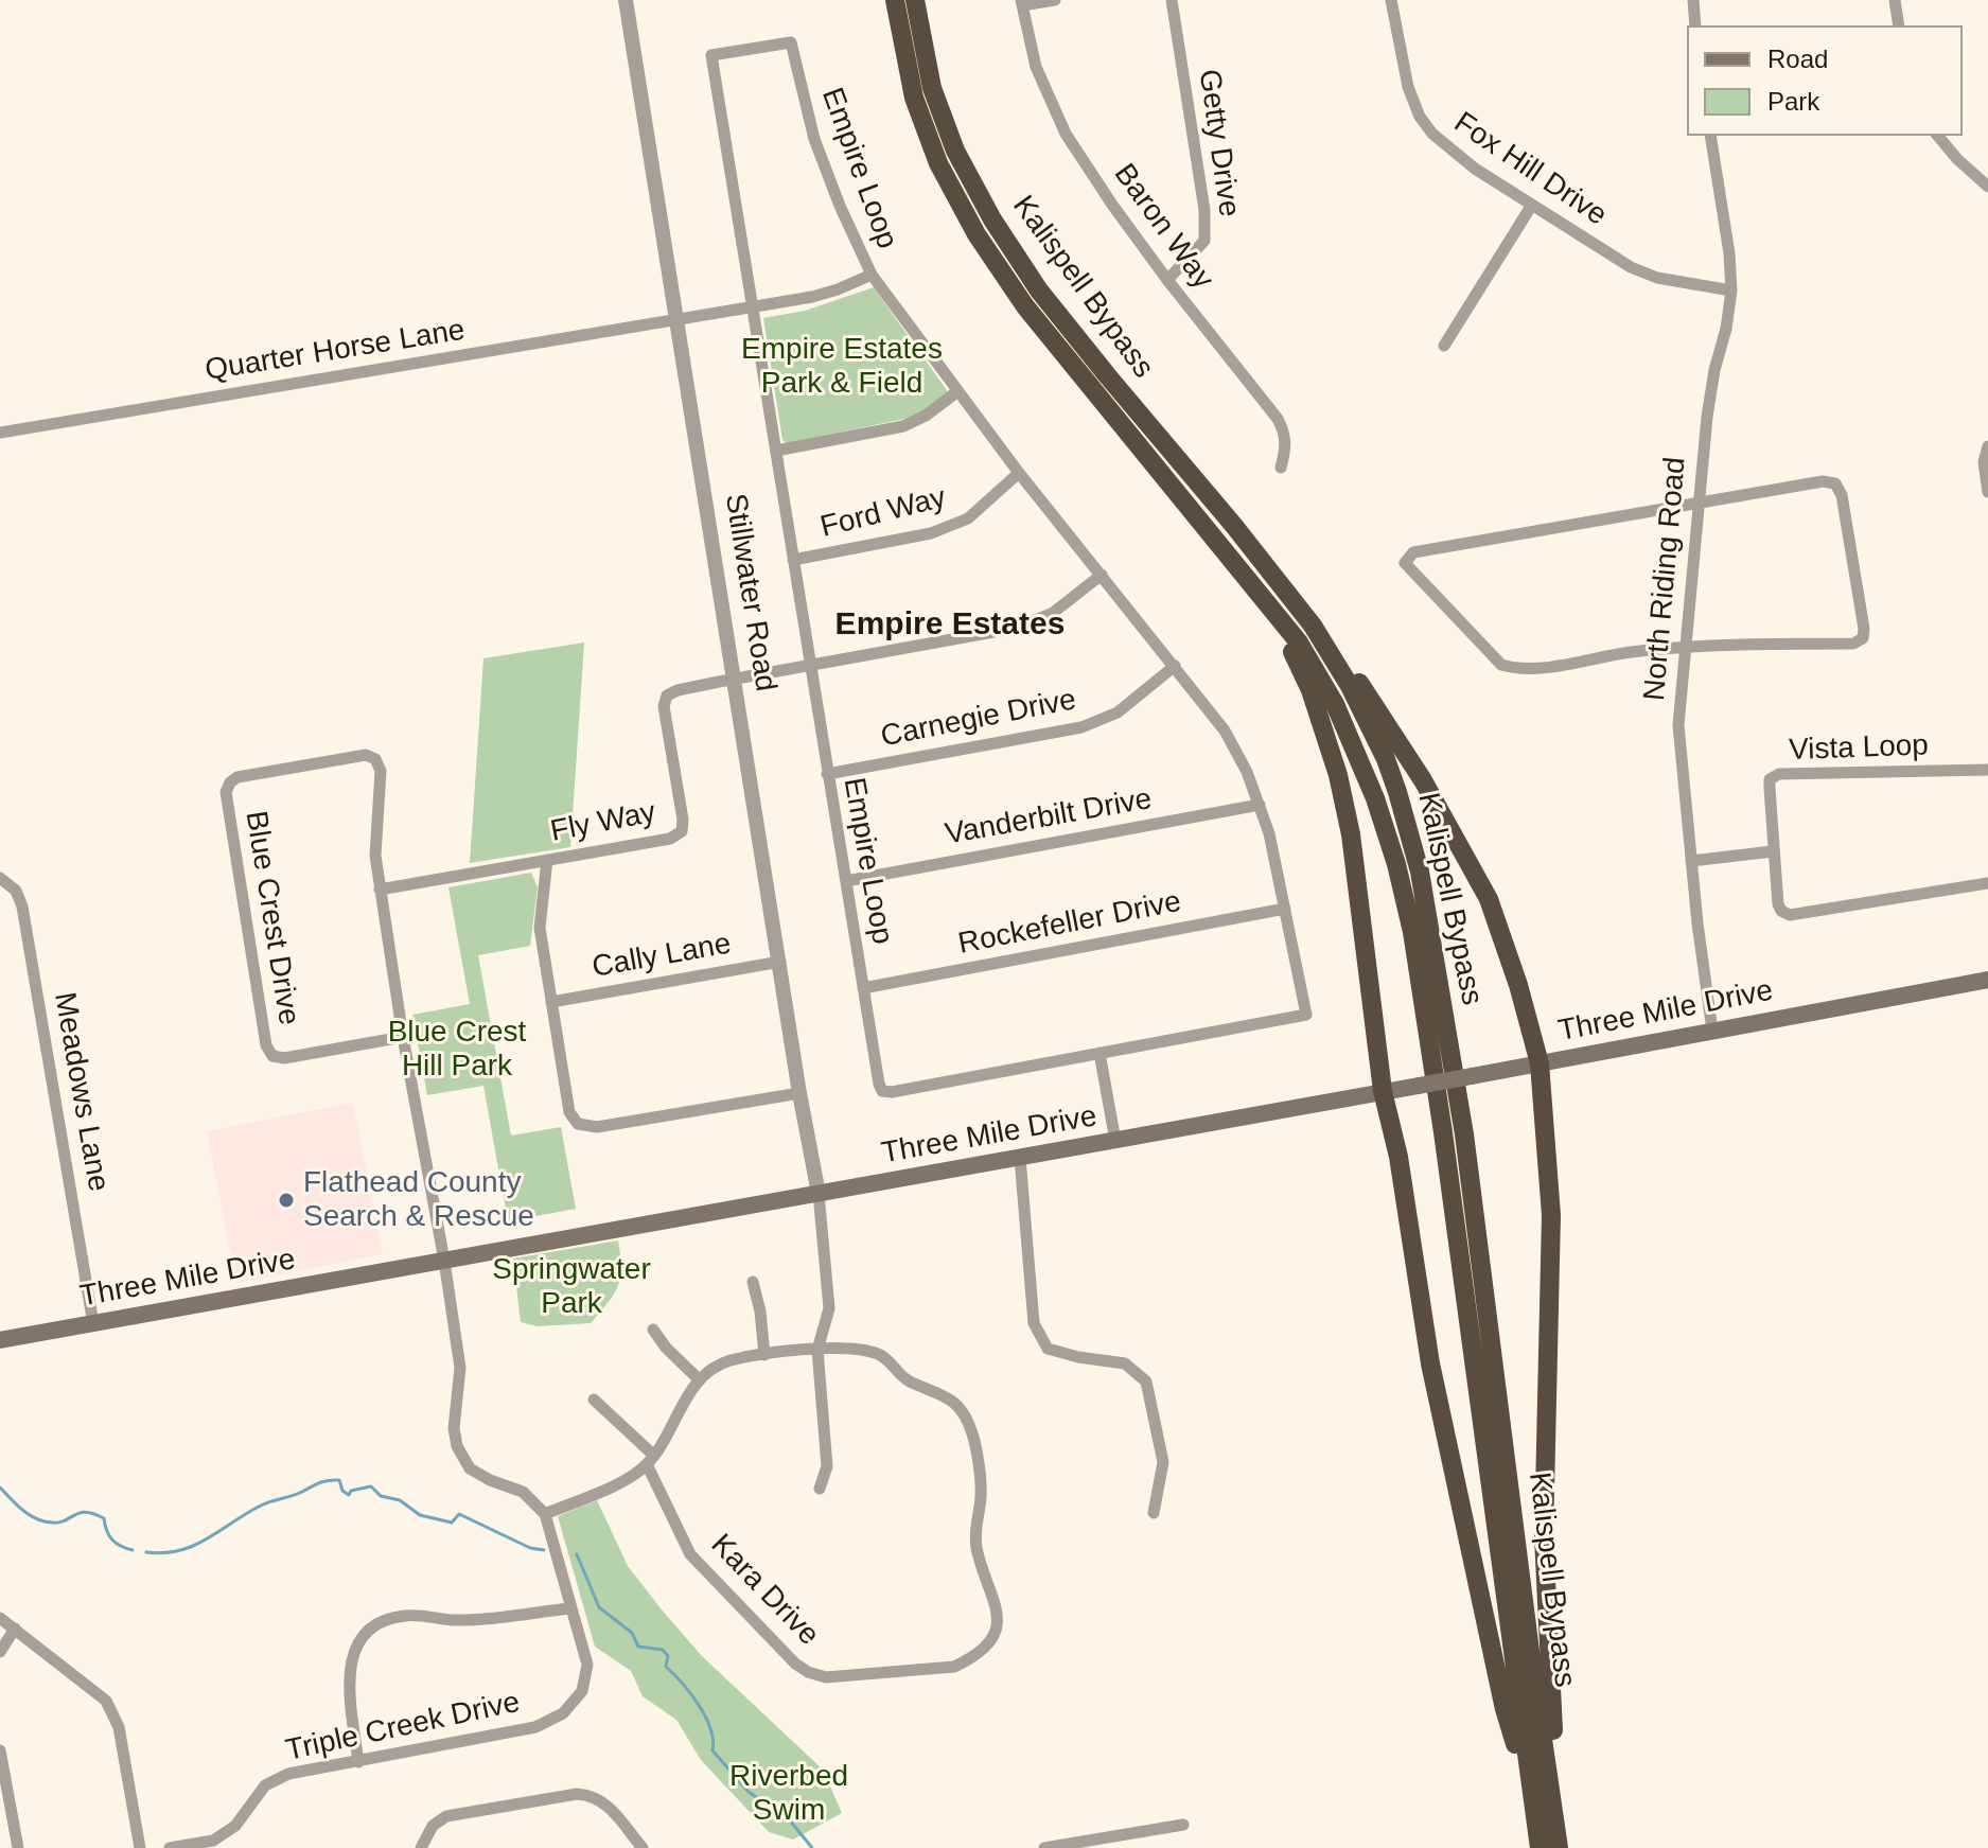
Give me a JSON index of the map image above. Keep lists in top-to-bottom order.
{
  "streets": {
    "highway": ["Kalispell Bypass"],
    "main road": ["Three Mile Drive"],
    "street": [
      "Getty Drive",
      "Empire Loop",
      "Fox Hill Drive",
      "Baron Way",
      "Quarter Horse Lane",
      "Ford Way",
      "North Riding Road",
      "Stillwater Road",
      "Carnegie Drive",
      "Vista Loop",
      "Vanderbilt Drive",
      "Fly Way",
      "Blue Crest Drive",
      "Rockefeller Drive",
      "Cally Lane",
      "Meadows Lane",
      "Kara Drive",
      "Triple Creek Drive"
    ]
  },
  "crossings": [
    ["Getty Drive", "Baron Way"],
    ["Empire Loop", "Quarter Horse Lane"],
    ["Empire Loop", "Ford Way"],
    ["Empire Loop", "Carnegie Drive"],
    ["Empire Loop", "Vanderbilt Drive"],
    ["Empire Loop", "Rockefeller Drive"],
    ["Fox Hill Drive", "North Riding Road"],
    ["Quarter Horse Lane", "Stillwater Road"],
    ["North Riding Road", "Three Mile Drive"],
    ["Stillwater Road", "Fly Way"],
    ["Stillwater Road", "Cally Lane"],
    ["Stillwater Road", "Three Mile Drive"],
    ["Fly Way", "Blue Crest Drive"],
    ["Blue Crest Drive", "Three Mile Drive"],
    ["Three Mile Drive", "Meadows Lane"]
  ],
  "districts": ["Empire Estates"],
  "parks": [
    "Empire Estates Park & Field",
    "Blue Crest Hill Park",
    "Springwater Park",
    "Riverbed Swim"
  ],
  "places": ["Flathead County Search & Rescue"],
  "legend": ["Road", "Park"]
}
